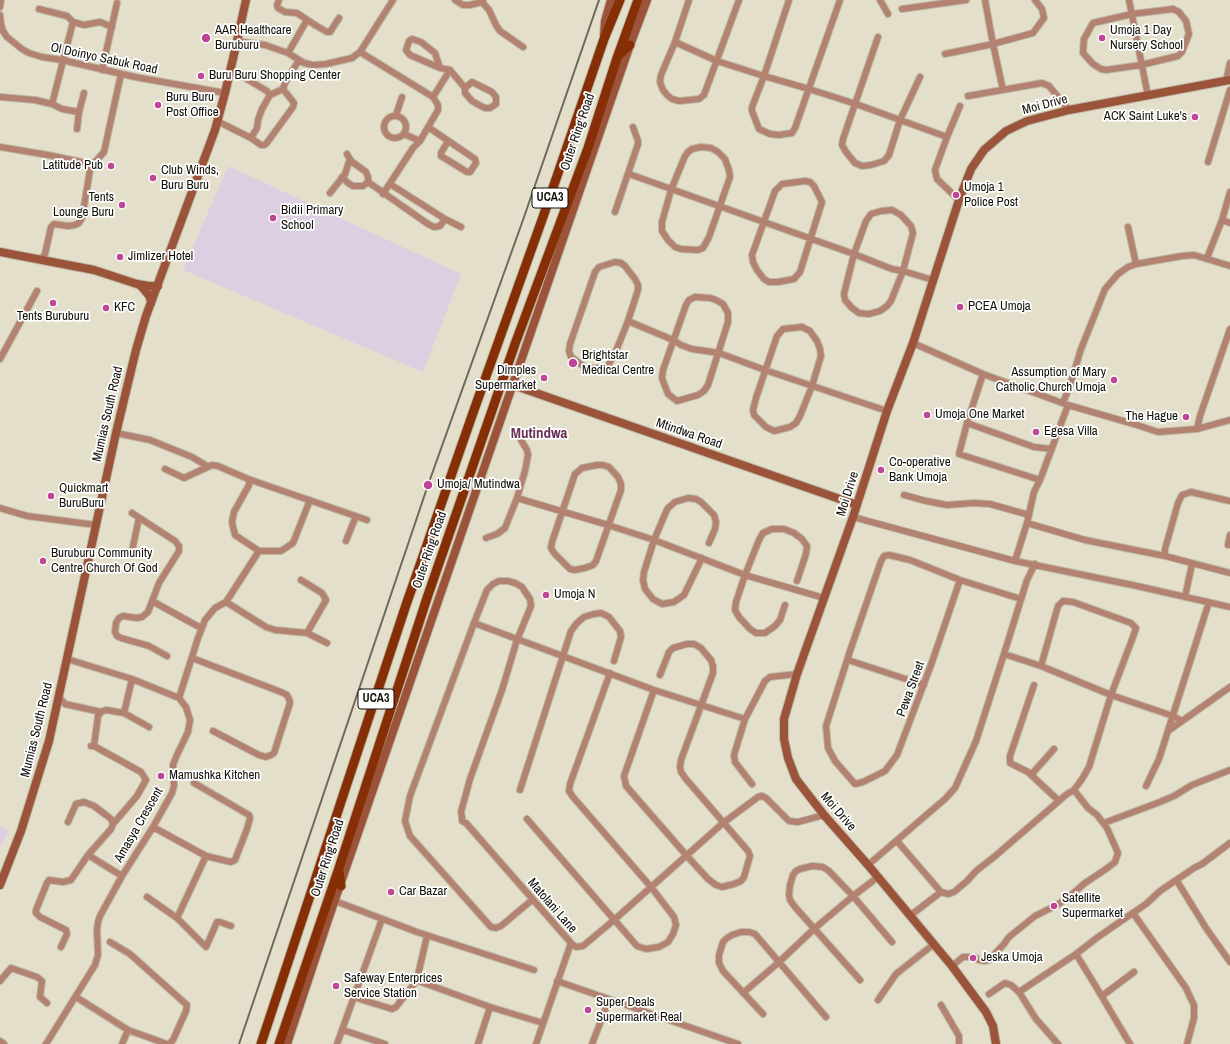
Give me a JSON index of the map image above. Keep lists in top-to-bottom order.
{
  "streets": {
    "main road": [
      "Moi Drive",
      "Outer Ring Road",
      "UCA3",
      "Mumias South Road",
      "Mtindwa Road"
    ],
    "street": [
      "Ol Doinyo Sabuk Road",
      "Pewa Street",
      "Amasya Crescent",
      "Matolani Lane"
    ]
  },
  "crossings": [
    ["Ol Doinyo Sabuk Road", "Mumias South Road"],
    ["Moi Drive", "Mtindwa Road"],
    ["Moi Drive", "Matolani Lane"],
    ["Outer Ring Road", "UCA3"],
    ["UCA3", "Mtindwa Road"]
  ],
  "districts": ["Mutindwa"],
  "places": [
    "AAR Healthcare Buruburu",
    "Umoja 1 Day Nursery School",
    "Buru Buru Shopping Center",
    "Buru Buru Post Office",
    "ACK Saint Luke's",
    "Latitude Pub",
    "Club Winds, Buru Buru",
    "Umoja 1 Police Post",
    "Tents Lounge Buru",
    "Bidii Primary School",
    "Jimlizer Hotel",
    "Tents Buruburu",
    "PCEA Umoja",
    "KFC",
    "Brightstar Medical Centre",
    "Dimples Supermarket",
    "Assumption of Mary Catholic Church Umoja",
    "Umoja One Market",
    "The Hague",
    "Egesa Villa",
    "Co-operative Bank Umoja",
    "Umoja/ Mutindwa",
    "Quickmart BuruBuru",
    "Buruburu Community Centre Church Of God",
    "Umoja N",
    "Mamushka Kitchen",
    "Car Bazar",
    "Satellite Supermarket",
    "Jeska Umoja",
    "Safeway Enterprices Service Station",
    "Super Deals Supermarket Real"
  ]
}
